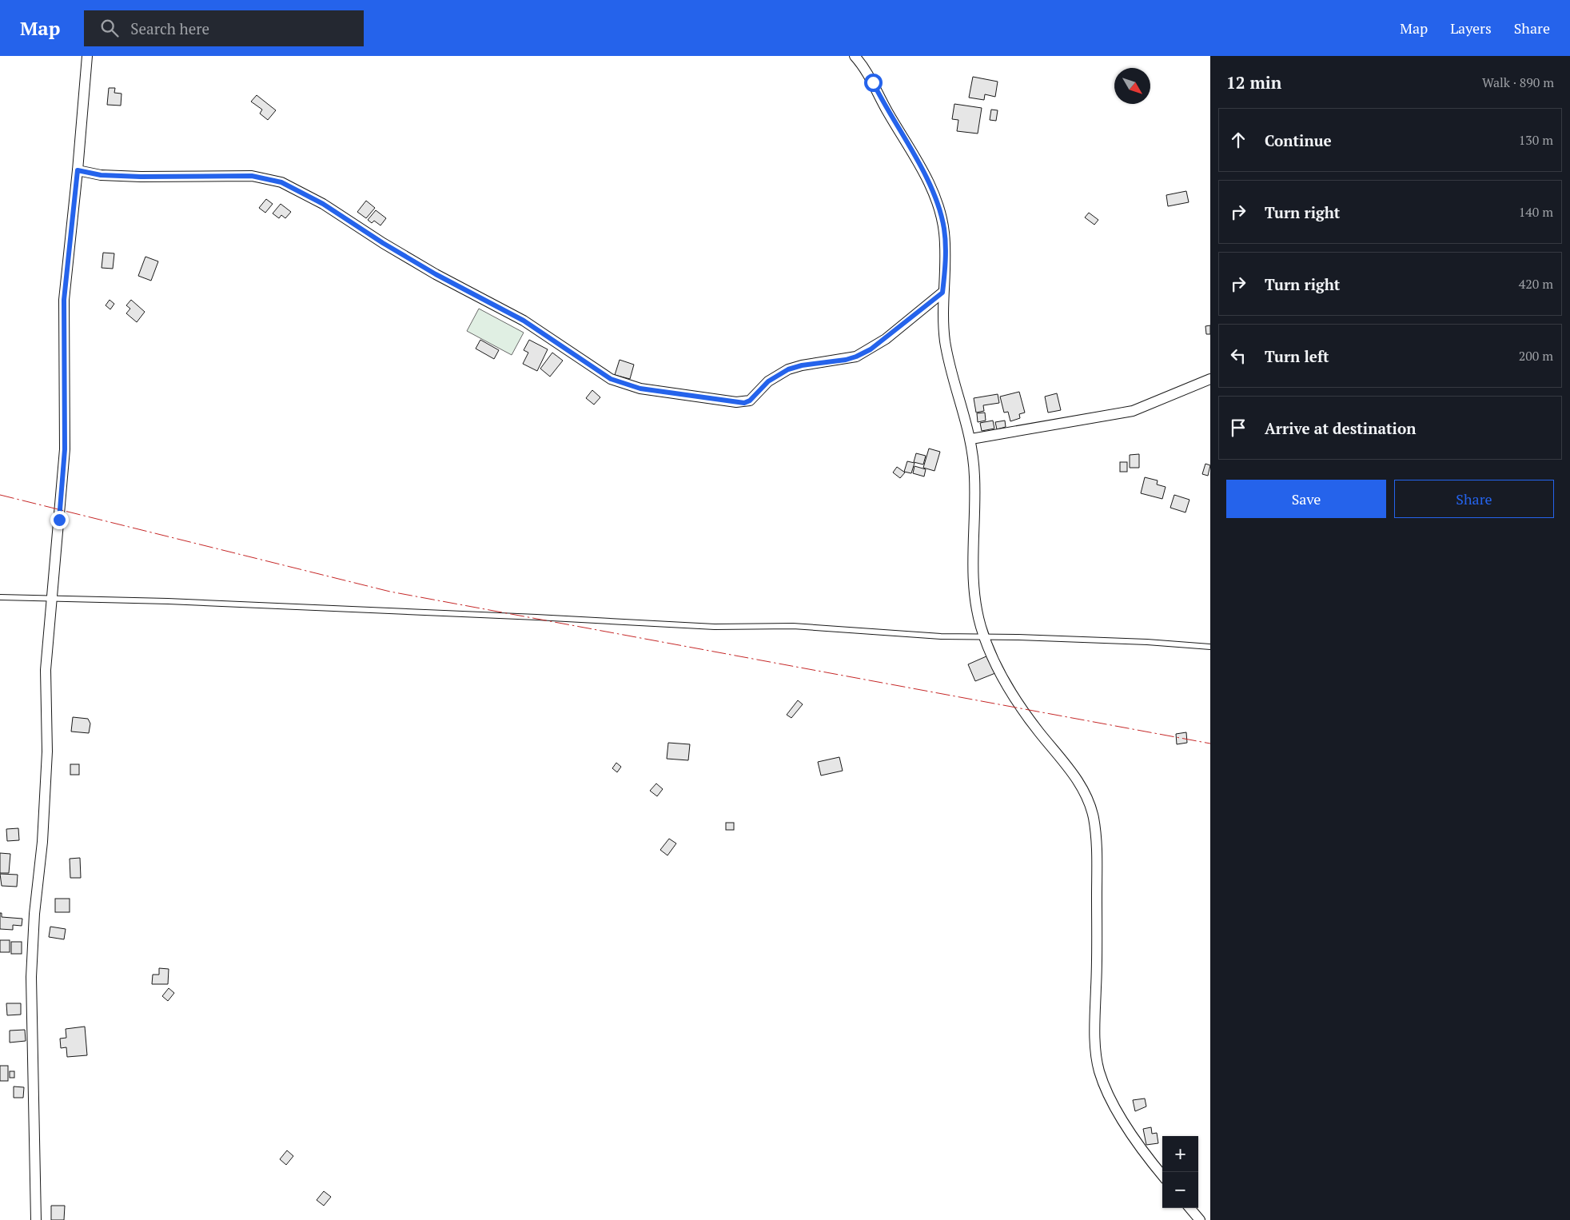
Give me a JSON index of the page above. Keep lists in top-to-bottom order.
{
  "north": "bottom right",
  "page": {
    "header": "Map",
    "search": "Search here",
    "nav": ["Map", "Layers", "Share"],
    "heading": ["12 min", "Walk · 890 m"],
    "list": [
      ["Continue", "130 m"],
      ["Turn right", "140 m"],
      ["Turn right", "420 m"],
      ["Turn left", "200 m"],
      "Arrive at destination"
    ],
    "buttons": ["Save", "Share"],
    "map_buttons": ["+", "−"]
  }
}
